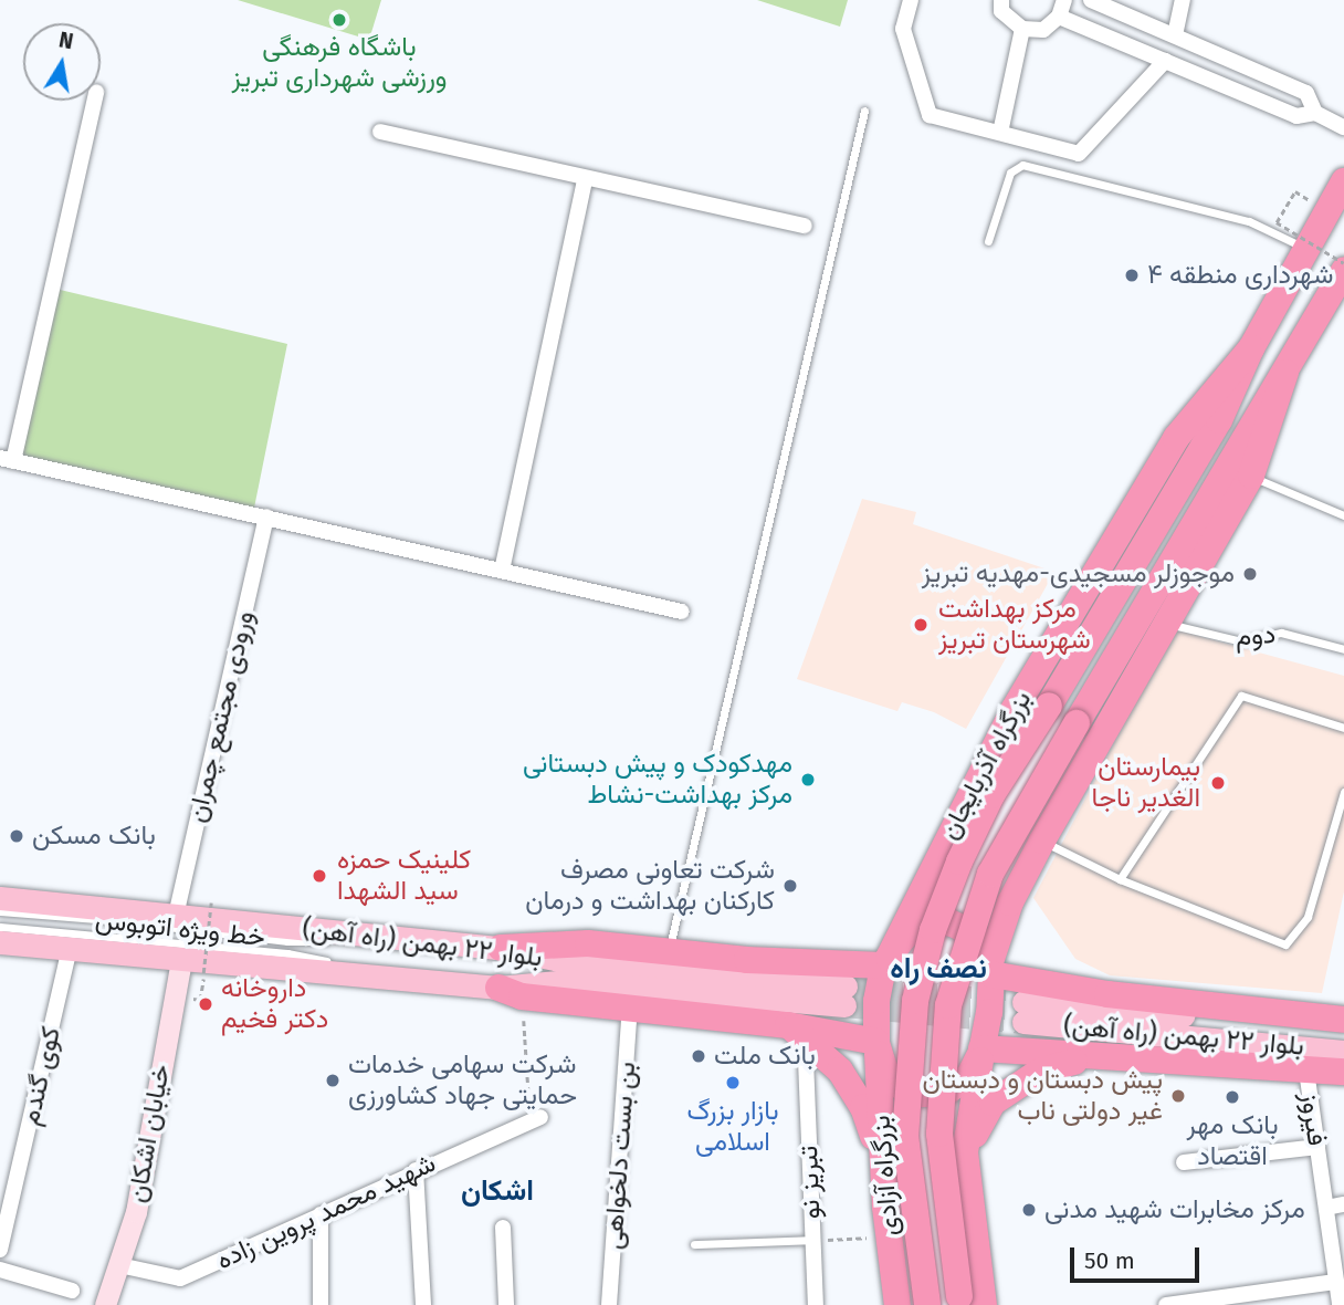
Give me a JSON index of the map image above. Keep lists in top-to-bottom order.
{
  "streets": {
    "highway": ["بزرگراه آذربایجان", "بزرگراه آزادی"],
    "main road": ["بلوار ۲۲ بهمن (راه آهن)", "خیابان اشکان"],
    "street": [
      "ورودی مجتمع چمران",
      "کوی گندم",
      "فیروز",
      "بن بست دلخواهی",
      "تبریز نو",
      "شهید محمد پروین زاده"
    ],
    "lane": ["دوم", "خط ویژه اتوبوس"]
  },
  "crossings": [
    ["ورودی مجتمع چمران", "بلوار ۲۲ بهمن (راه آهن)"],
    ["بزرگراه آذربایجان", "بزرگراه آزادی"],
    ["خط ویژه اتوبوس", "بلوار ۲۲ بهمن (راه آهن)"],
    ["بلوار ۲۲ بهمن (راه آهن)", "کوی گندم"],
    ["بلوار ۲۲ بهمن (راه آهن)", "خیابان اشکان"],
    ["خیابان اشکان", "شهید محمد پروین زاده"]
  ],
  "districts": ["نصف راه", "اشکان"],
  "places": [
    "باشگاه فرهنگی ورزشی شهرداری تبریز",
    "شهرداری منطقه ۴",
    "موجوزلر مسجیدی-مهدیه تبریز",
    "مرکز بهداشت شهرستان تبریز",
    "مهدکودک و پیش دبستانی مرکز بهداشت-نشاط",
    "بیمارستان الغدیر ناجا",
    "بانک مسکن",
    "کلینیک حمزه سید الشهدا",
    "شرکت تعاونی مصرف کارکنان بهداشت و درمان",
    "داروخانه دکتر فخیم",
    "بانک ملت",
    "شرکت سهامی خدمات حمایتی جهاد کشاورزی",
    "بازار بزرگ اسلامی",
    "پیش دبستان و دبستان غیر دولتی ناب",
    "بانک مهر اقتصاد",
    "مرکز مخابرات شهید مدنی"
  ],
  "scale_bar": "50 m",
  "north": "top"
}
